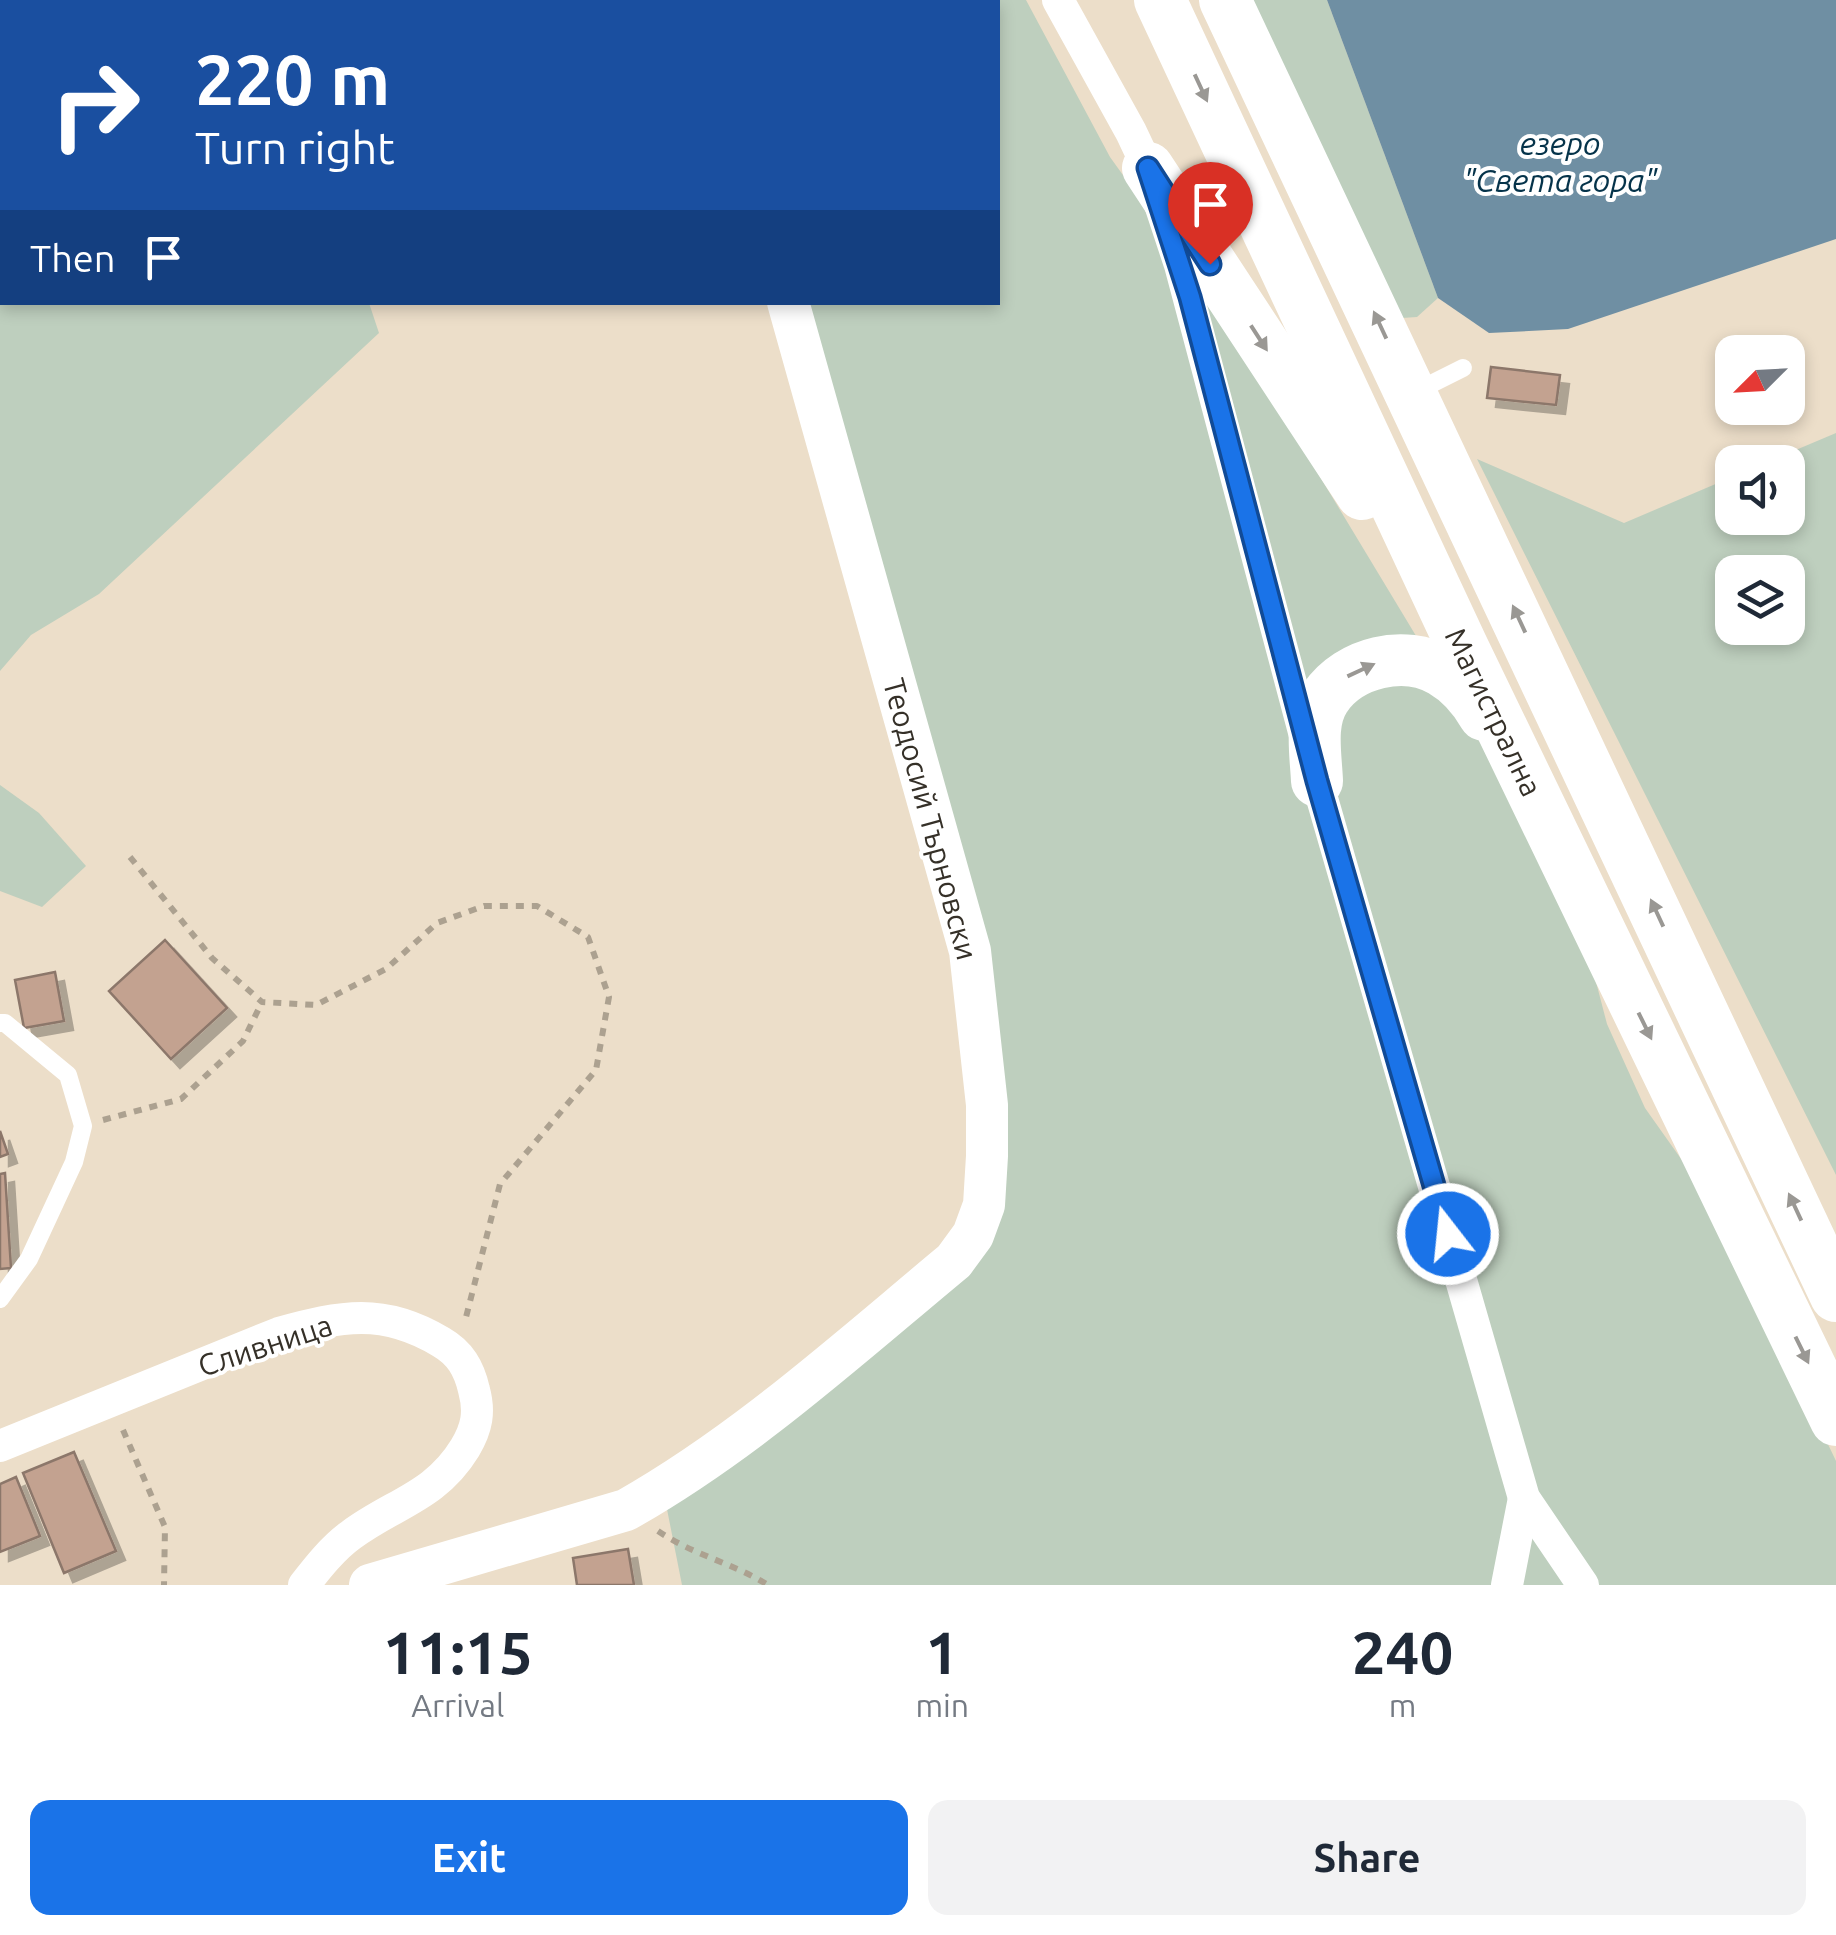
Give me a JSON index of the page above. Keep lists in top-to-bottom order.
{
  "streets": {
    "main road": ["Магистрална"],
    "street": ["Теодосий Търновски", "Сливница"]
  },
  "water": ["езеро \"Света гора\""],
  "north": "bottom left",
  "page": {
    "turn": ["220 m", "Turn right"],
    "then": "Then",
    "eta": [
      "11:15",
      "Arrival",
      "1",
      "min",
      "240",
      "m"
    ],
    "buttons": ["Exit", "Share"]
  }
}
